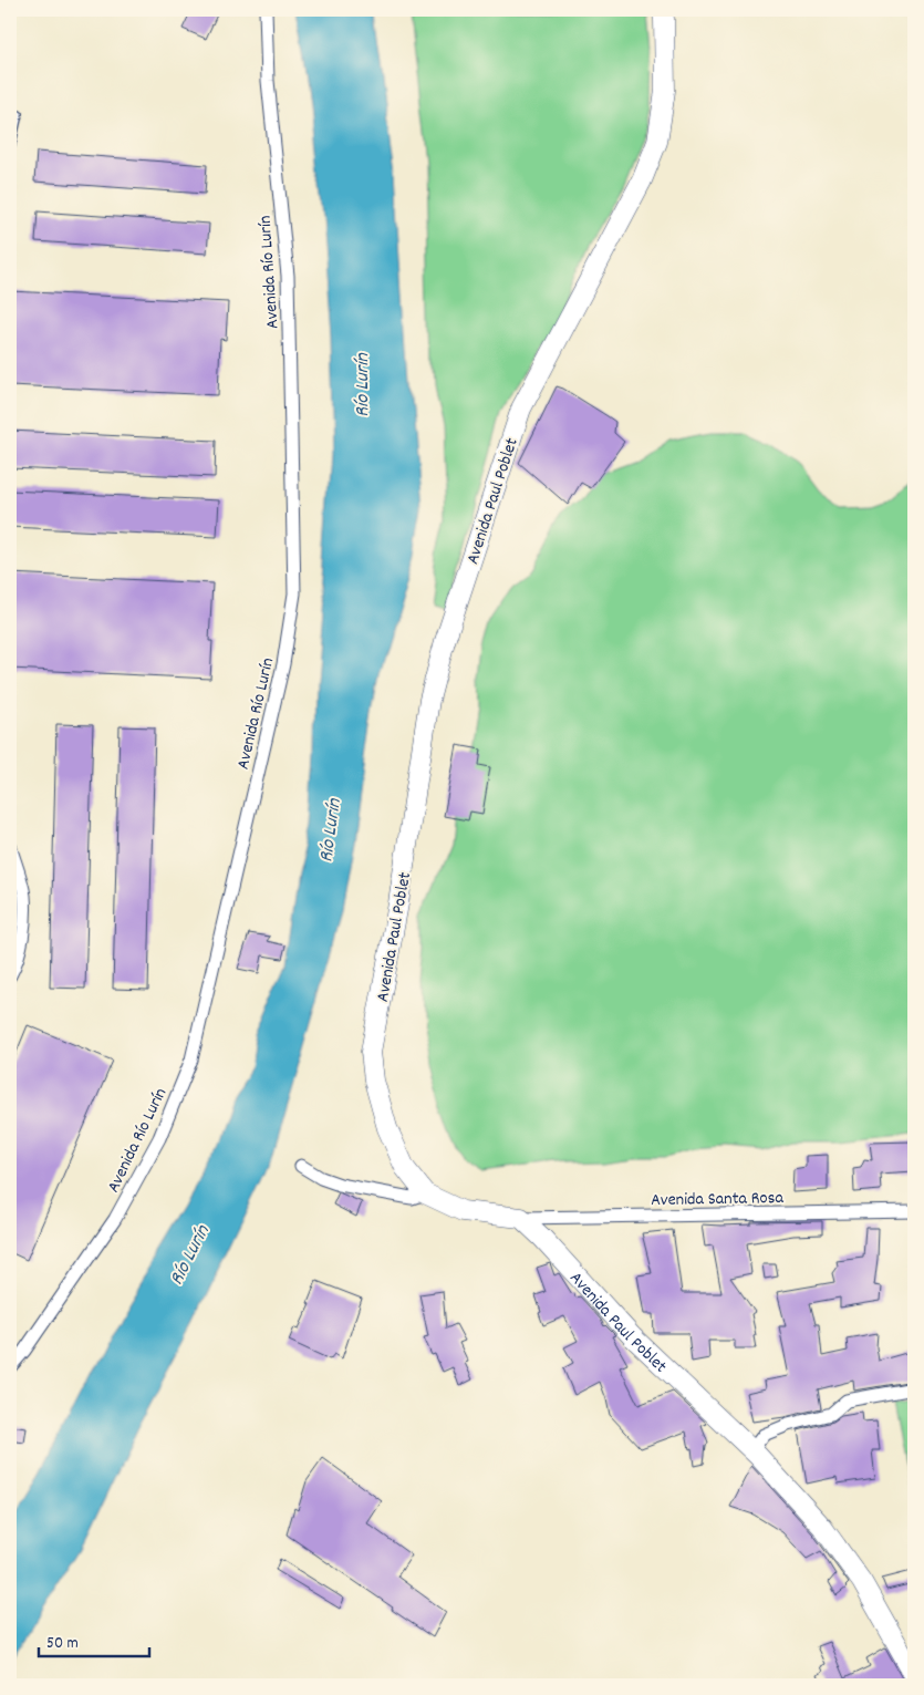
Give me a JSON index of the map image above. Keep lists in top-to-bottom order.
{
  "streets": {
    "main road": ["Avenida Paul Poblet"],
    "street": ["Avenida Río Lurín", "Avenida Santa Rosa"]
  },
  "crossings": [
    ["Avenida Paul Poblet", "Avenida Santa Rosa"]
  ],
  "water": ["Río Lurín"],
  "scale_bar": "50 m"
}
